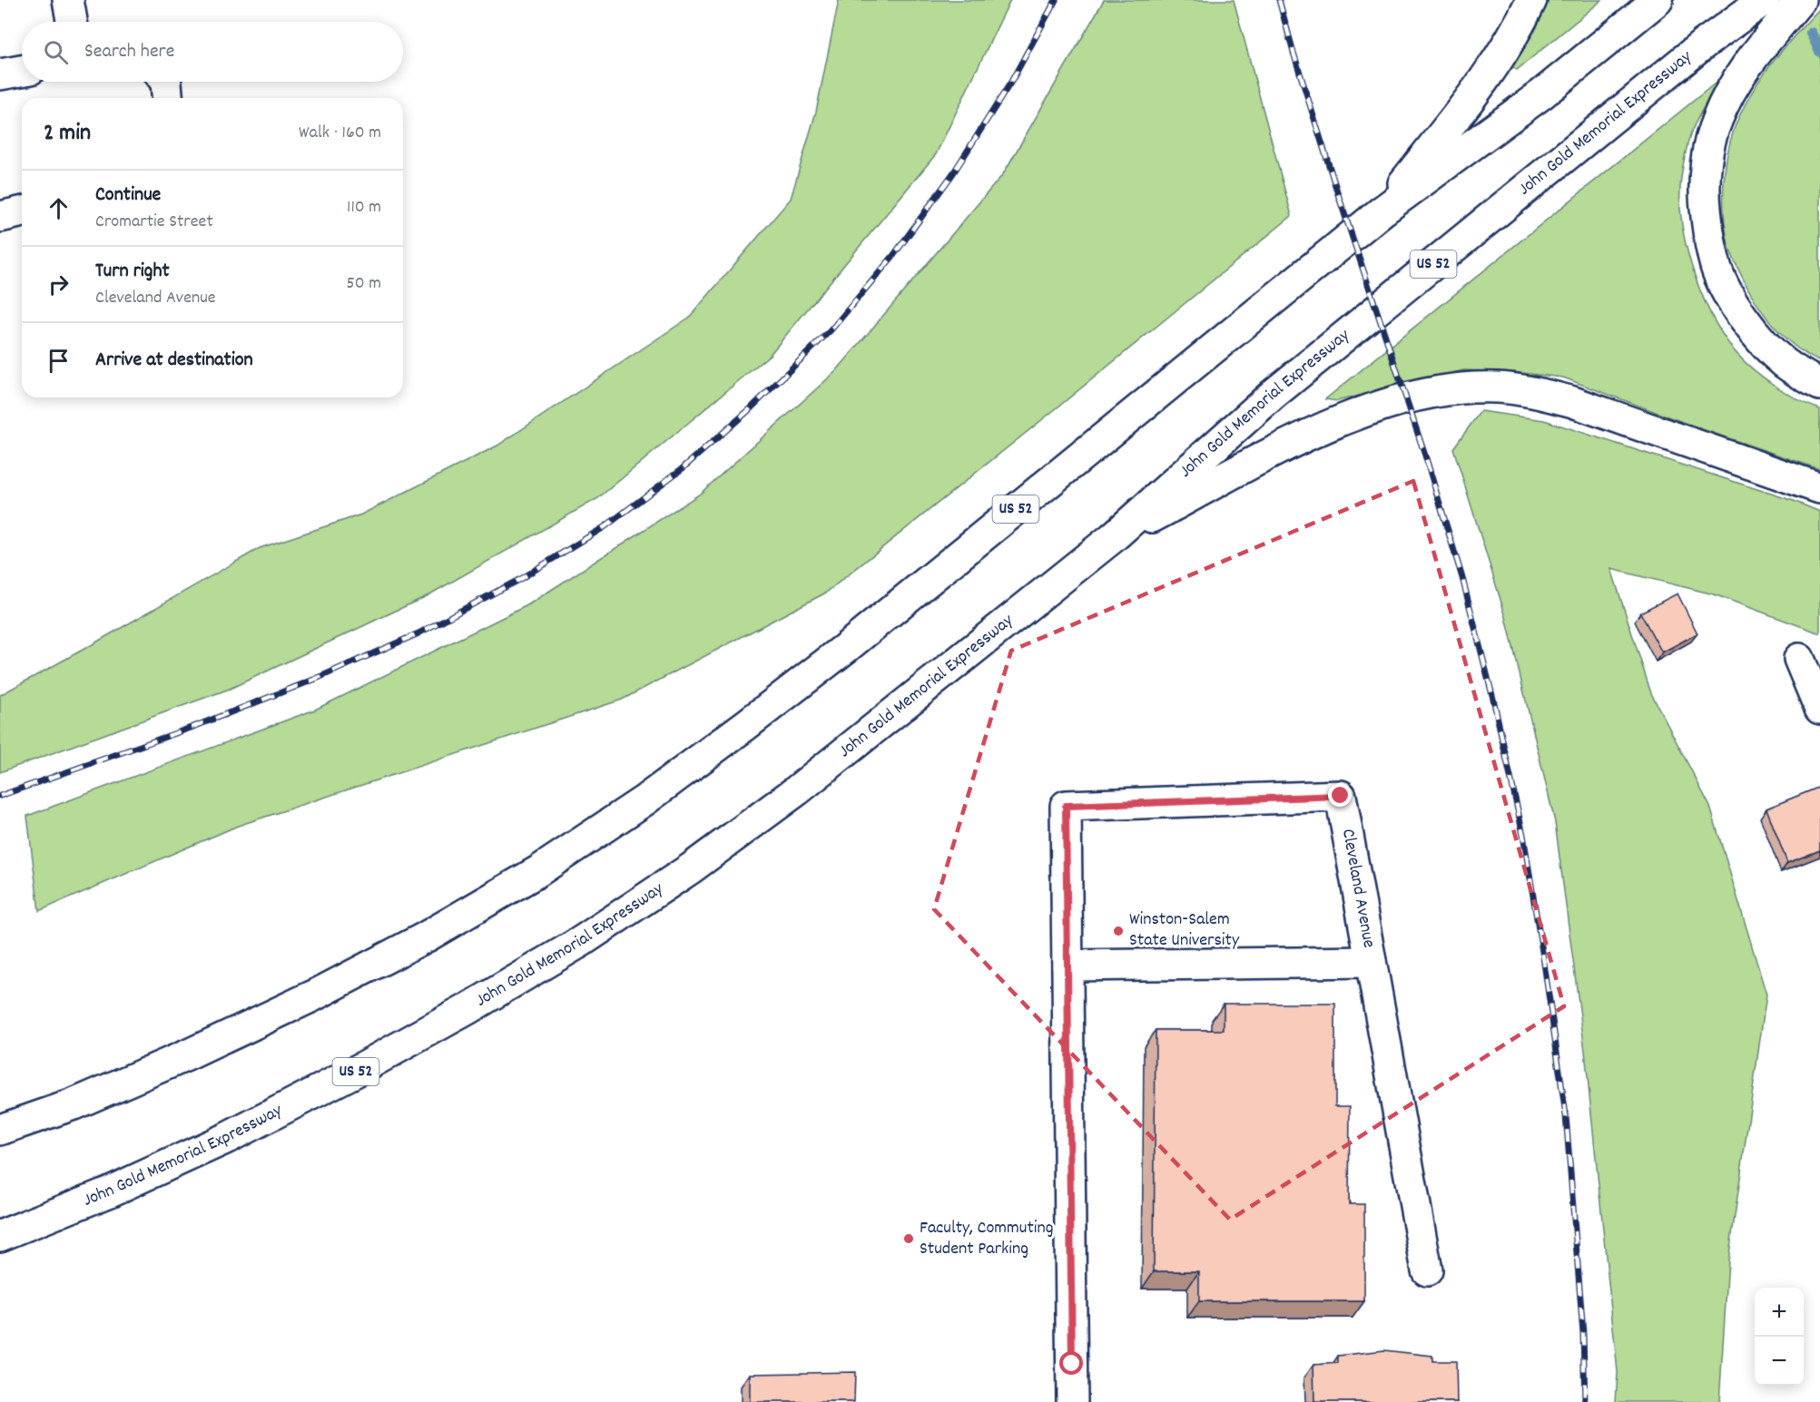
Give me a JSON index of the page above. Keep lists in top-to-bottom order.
{
  "streets": {
    "main road": ["John Gold Memorial Expressway", "US 52", "Cleveland Avenue"]
  },
  "places": ["Winston-Salem State University", "Faculty, Commuting Student Parking"],
  "page": {
    "search": "Search here",
    "heading": ["2 min", "Walk · 160 m"],
    "list": [
      ["Continue", "Cromartie Street", "110 m"],
      ["Turn right", "Cleveland Avenue", "50 m"],
      "Arrive at destination"
    ],
    "map_buttons": ["+", "−"]
  }
}
